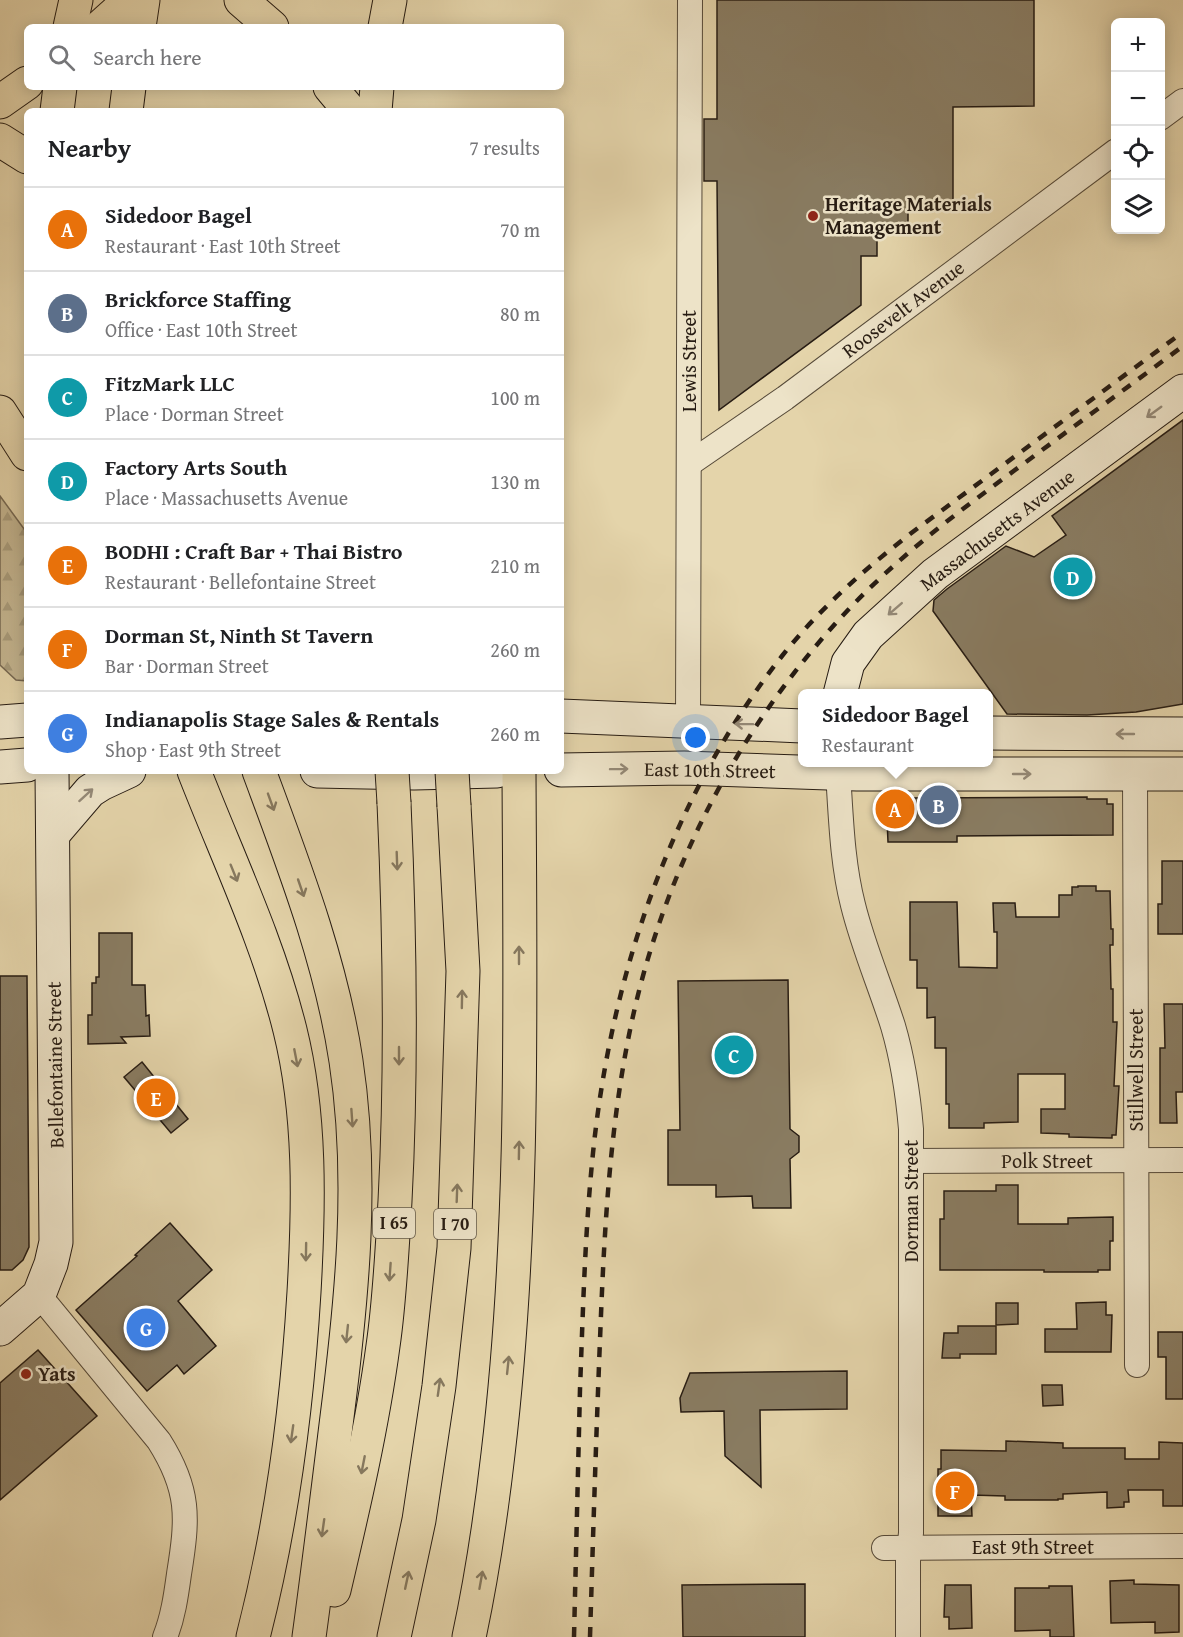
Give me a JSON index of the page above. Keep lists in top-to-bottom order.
{
  "streets": {
    "highway": ["I 65", "I 70"],
    "main road": ["Massachusetts Avenue", "East 10th Street", "Bellefontaine Street"],
    "street": [
      "Roosevelt Avenue",
      "Lewis Street",
      "Stillwell Street",
      "Polk Street",
      "Dorman Street",
      "East 9th Street"
    ]
  },
  "crossings": [
    ["Roosevelt Avenue", "Lewis Street"],
    ["East 10th Street", "Stillwell Street"],
    ["East 10th Street", "Dorman Street"],
    ["Stillwell Street", "Polk Street"],
    ["Polk Street", "Dorman Street"],
    ["Dorman Street", "East 9th Street"]
  ],
  "one_way": ["Massachusetts Avenue"],
  "places": ["Heritage Materials Management", "Yats"],
  "page": {
    "map_buttons": ["+", "−"],
    "search": "Search here",
    "heading": ["Nearby", "7 results"],
    "list": [
      {
        "mark": "A",
        "name": "Sidedoor Bagel",
        "note": "Restaurant · East 10th Street",
        "value": "70 m"
      },
      {
        "mark": "B",
        "name": "Brickforce Staffing",
        "note": "Office · East 10th Street",
        "value": "80 m"
      },
      {
        "mark": "C",
        "name": "FitzMark LLC",
        "note": "Place · Dorman Street",
        "value": "100 m"
      },
      {
        "mark": "D",
        "name": "Factory Arts South",
        "note": "Place · Massachusetts Avenue",
        "value": "130 m"
      },
      {
        "mark": "E",
        "name": "BODHI : Craft Bar + Thai Bistro",
        "note": "Restaurant · Bellefontaine Street",
        "value": "210 m"
      },
      {
        "mark": "F",
        "name": "Dorman St, Ninth St Tavern",
        "note": "Bar · Dorman Street",
        "value": "260 m"
      },
      {
        "mark": "G",
        "name": "Indianapolis Stage Sales & Rentals",
        "note": "Shop · East 9th Street",
        "value": "260 m"
      }
    ],
    "pins": [
      "D",
      "B",
      "A",
      "C",
      "E",
      "G",
      "F"
    ],
    "popup": ["Sidedoor Bagel", "Restaurant"]
  }
}
